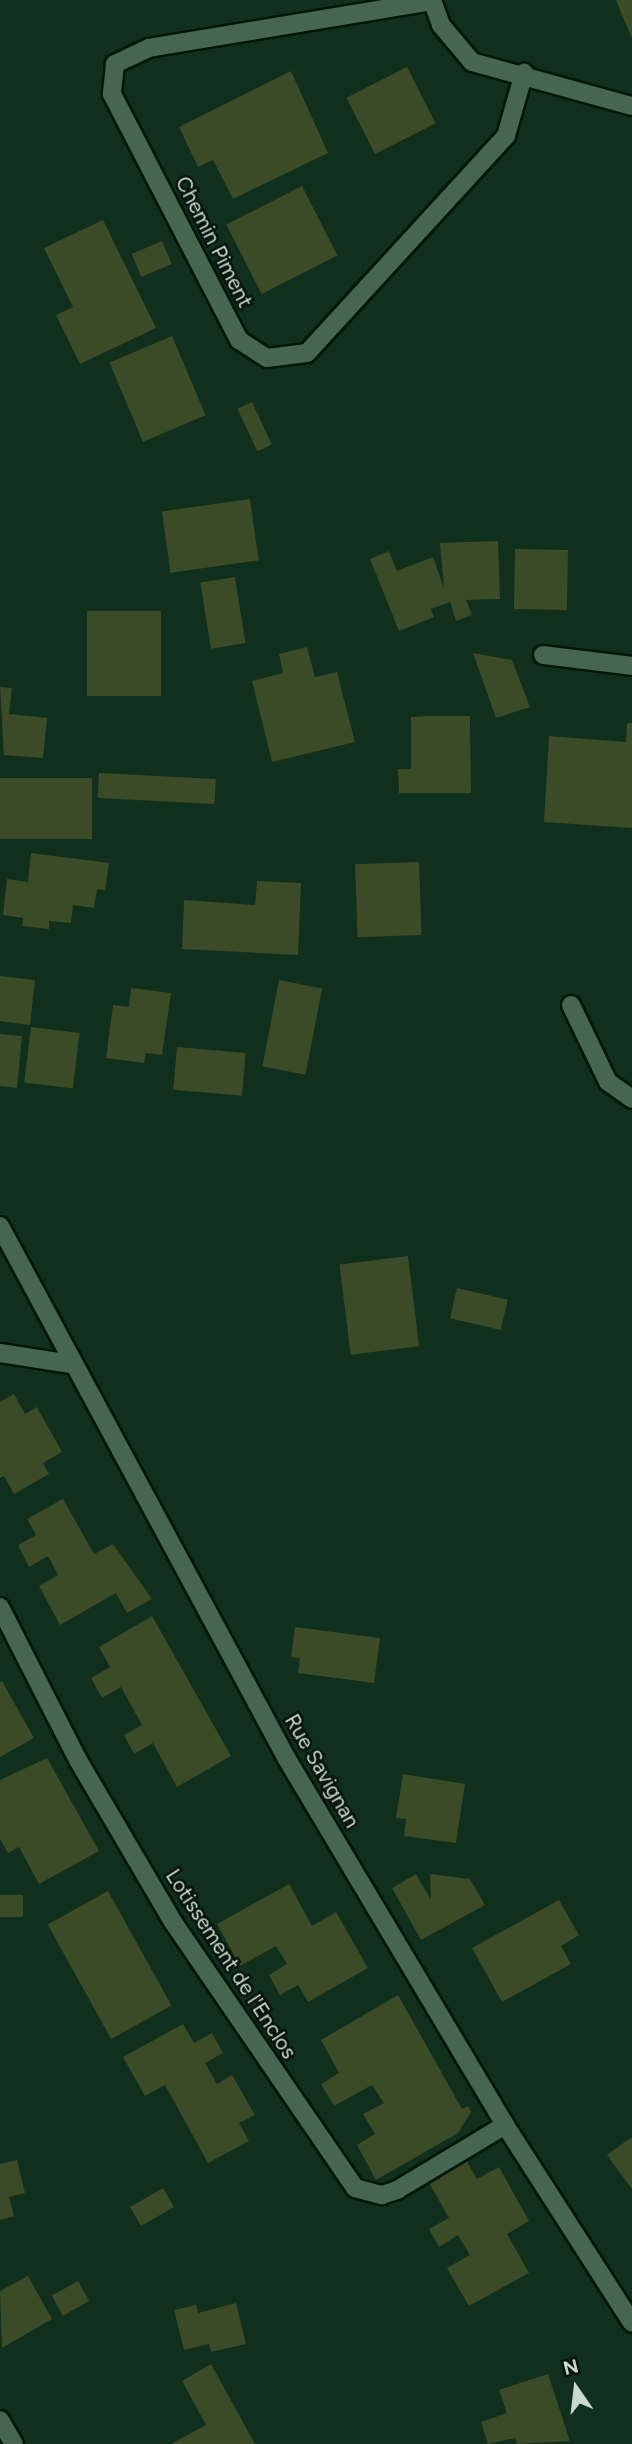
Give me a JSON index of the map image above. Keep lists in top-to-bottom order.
{
  "streets": {
    "street": ["Chemin Piment", "Rue Savignan", "Lotissement de l'Enclos"]
  },
  "crossings": [
    ["Rue Savignan", "Lotissement de l'Enclos"]
  ],
  "north": "top"
}
